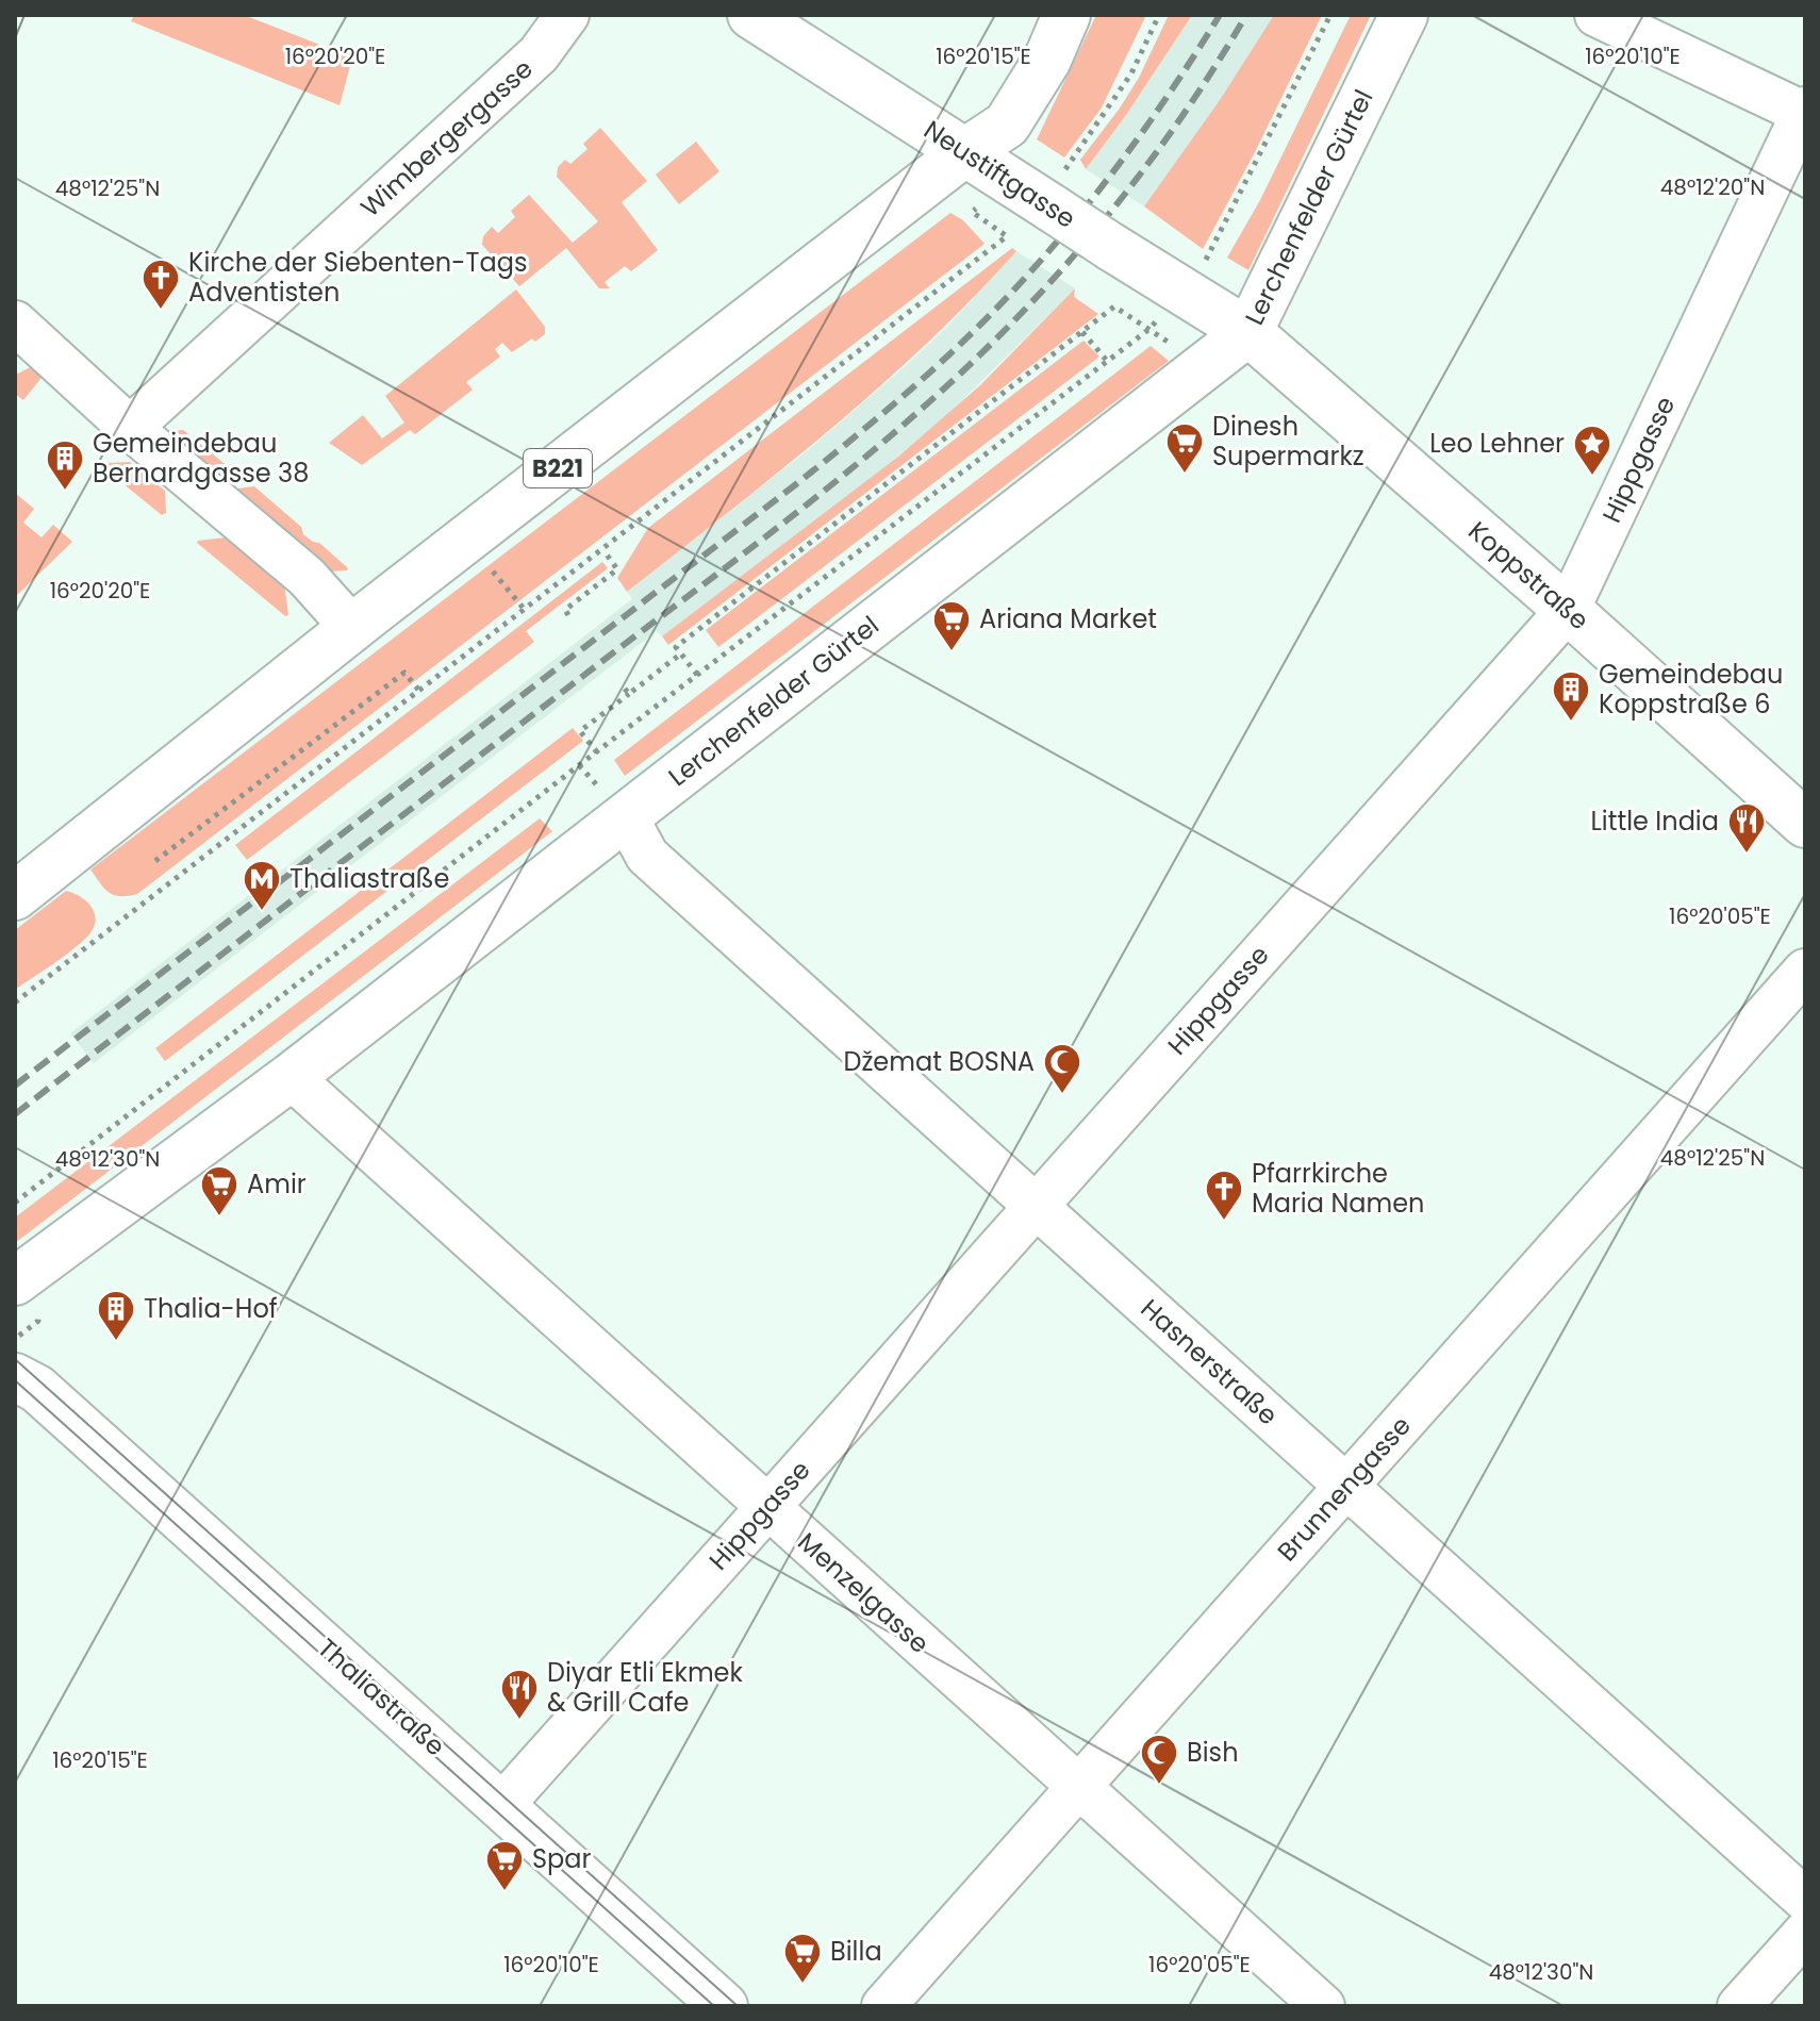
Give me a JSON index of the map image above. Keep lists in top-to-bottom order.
{
  "streets": {
    "main road": [
      "Neustiftgasse",
      "Lerchenfelder Gürtel",
      "B221",
      "Koppstraße",
      "Thaliastraße"
    ],
    "street": [
      "Wimbergergasse",
      "Hippgasse",
      "Hasnerstraße",
      "Brunnengasse",
      "Menzelgasse"
    ]
  },
  "crossings": [
    ["Neustiftgasse", "Lerchenfelder Gürtel"],
    ["Neustiftgasse", "B221"],
    ["Neustiftgasse", "Koppstraße"],
    ["Lerchenfelder Gürtel", "Koppstraße"],
    ["Lerchenfelder Gürtel", "Hasnerstraße"],
    ["Lerchenfelder Gürtel", "Menzelgasse"],
    ["Hippgasse", "Koppstraße"],
    ["Hippgasse", "Hasnerstraße"],
    ["Hippgasse", "Menzelgasse"],
    ["Hippgasse", "Thaliastraße"],
    ["Hasnerstraße", "Brunnengasse"],
    ["Brunnengasse", "Menzelgasse"]
  ],
  "places": {
    "church": ["Kirche der Siebenten-Tags Adventisten", "Pfarrkirche Maria Namen"],
    "supermarket": [
      "Dinesh Supermarkz",
      "Ariana Market",
      "Amir",
      "Spar",
      "Billa"
    ],
    "place": ["Leo Lehner"],
    "building": ["Gemeindebau Bernardgasse 38", "Gemeindebau Koppstraße 6", "Thalia-Hof"],
    "restaurant": ["Little India", "Diyar Etli Ekmek & Grill Cafe"],
    "metro station": ["Thaliastraße"],
    "mosque": ["Džemat BOSNA", "Bish"]
  },
  "coordinates": [
    "16°20'20\"E",
    "16°20'15\"E",
    "16°20'10\"E",
    "48°12'20\"N",
    "48°12'25\"N",
    "16°20'05\"E",
    "48°12'30\"N"
  ]
}
